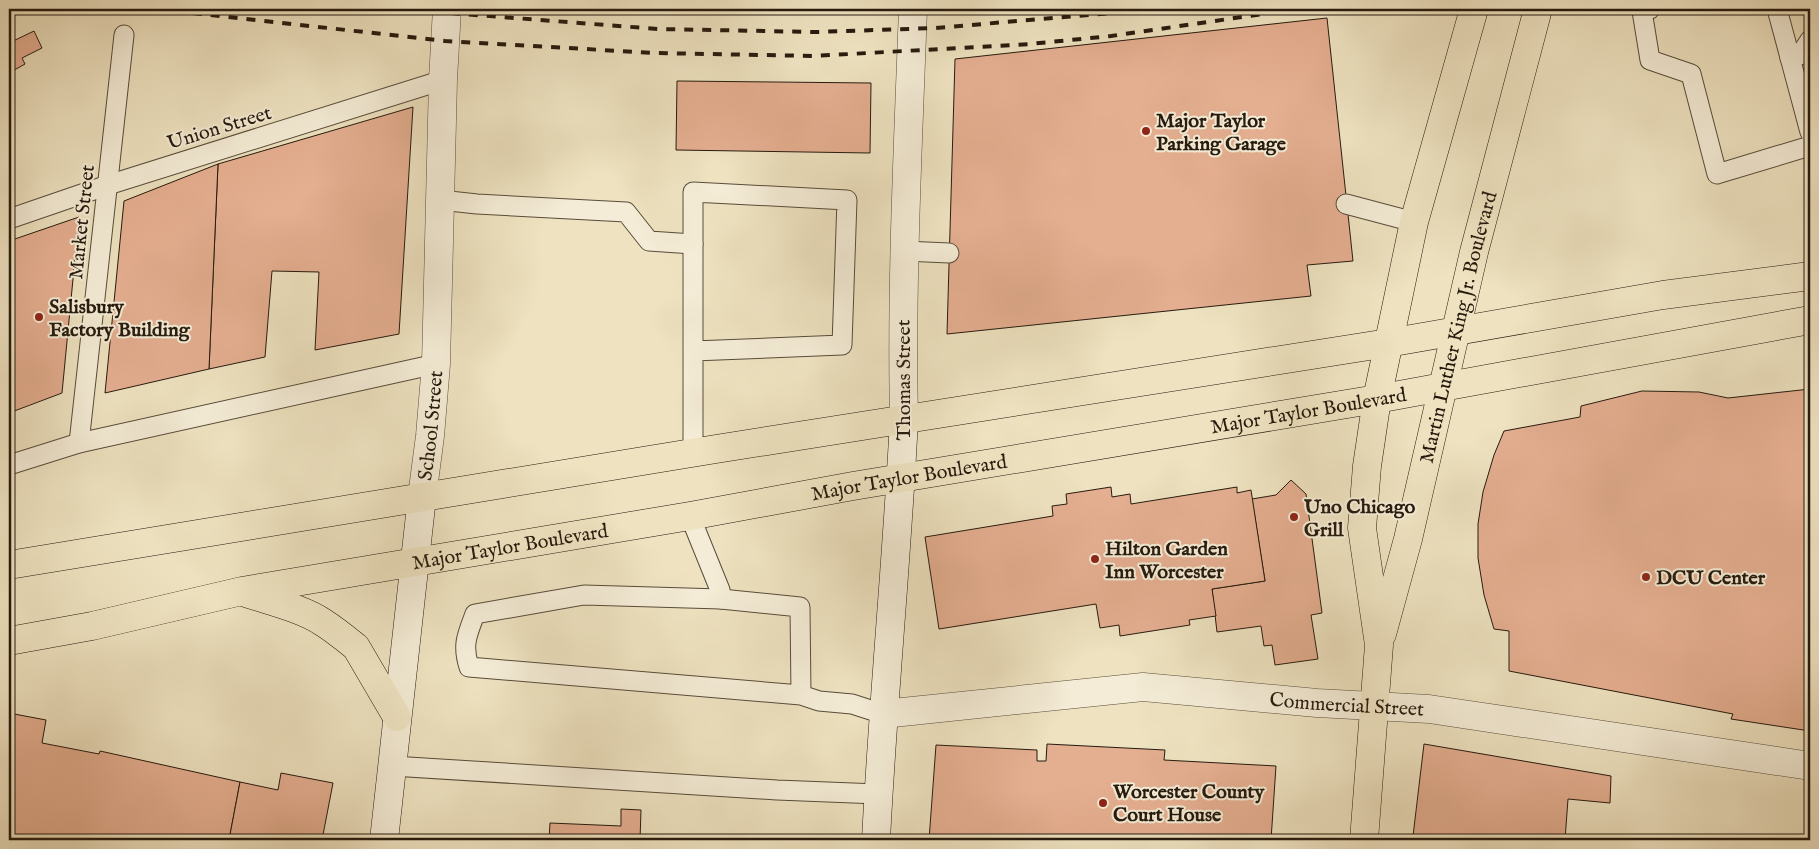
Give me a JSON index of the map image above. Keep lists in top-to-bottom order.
{
  "streets": {
    "main road": ["Martin Luther King Jr. Boulevard", "Major Taylor Boulevard"],
    "street": ["Thomas Street", "School Street", "Commercial Street"],
    "lane": ["Union Street", "Market Street"]
  },
  "crossings": [
    ["Union Street", "Market Street"],
    ["Union Street", "School Street"],
    ["Martin Luther King Jr. Boulevard", "Major Taylor Boulevard"],
    ["Martin Luther King Jr. Boulevard", "Commercial Street"],
    ["Thomas Street", "Major Taylor Boulevard"],
    ["Thomas Street", "Commercial Street"],
    ["Major Taylor Boulevard", "School Street"]
  ],
  "places": [
    "Major Taylor Parking Garage",
    "Salisbury Factory Building",
    "Uno Chicago Grill",
    "Hilton Garden Inn Worcester",
    "DCU Center",
    "Worcester County Court House"
  ]
}
